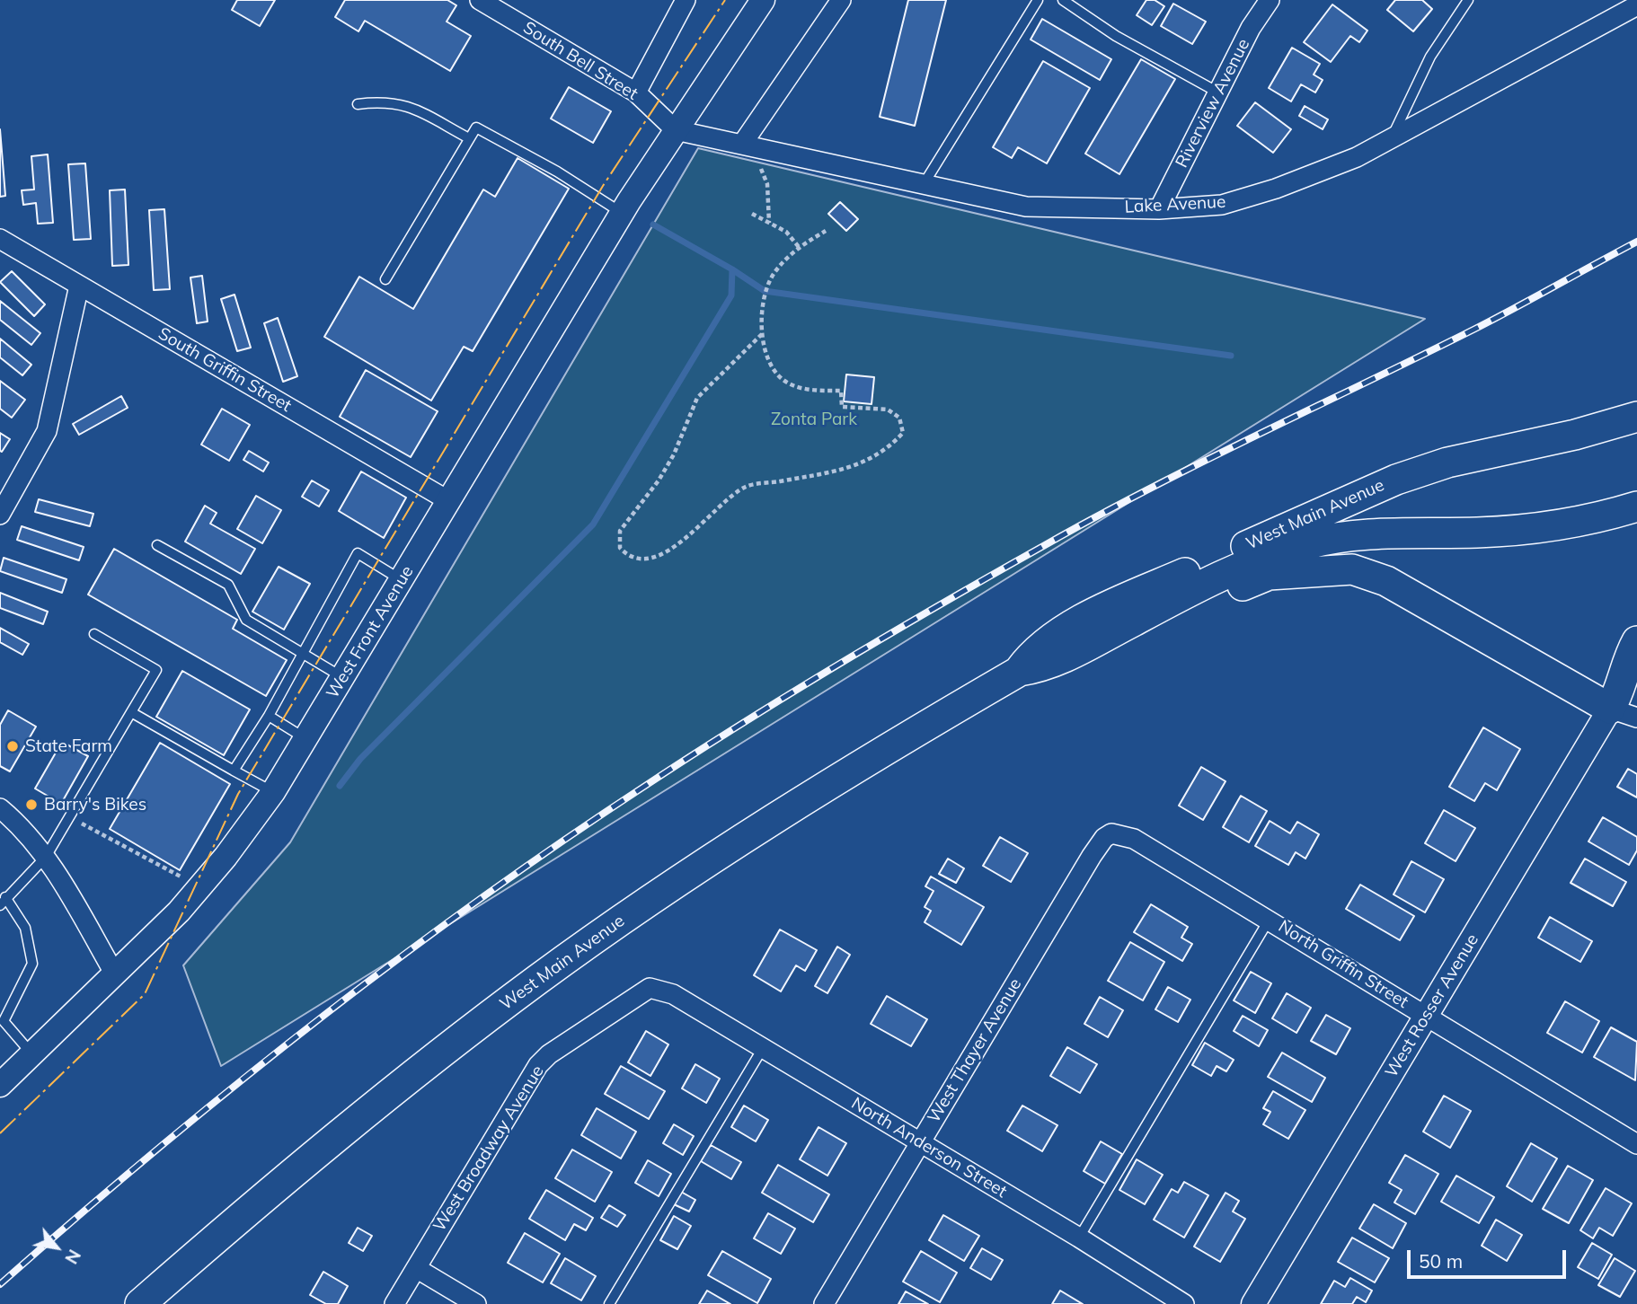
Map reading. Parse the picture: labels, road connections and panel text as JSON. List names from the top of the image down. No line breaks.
{"streets":{"main road":["West Main Avenue"],"street":["South Bell Street","Riverview Avenue","Lake Avenue","South Griffin Street","West Front Avenue","North Griffin Street","West Rosser Avenue","West Thayer Avenue","North Anderson Street","West Broadway Avenue"]},"crossings":[["South Bell Street","Lake Avenue"],["South Bell Street","West Front Avenue"],["Riverview Avenue","Lake Avenue"],["Lake Avenue","West Front Avenue"],["South Griffin Street","West Front Avenue"],["North Griffin Street","West Rosser Avenue"],["North Griffin Street","West Thayer Avenue"],["West Thayer Avenue","North Anderson Street"],["North Anderson Street","West Broadway Avenue"]],"parks":["Zonta Park"],"places":["State Farm","Barry's Bikes"],"scale_bar":"50 m","north":"bottom right"}
